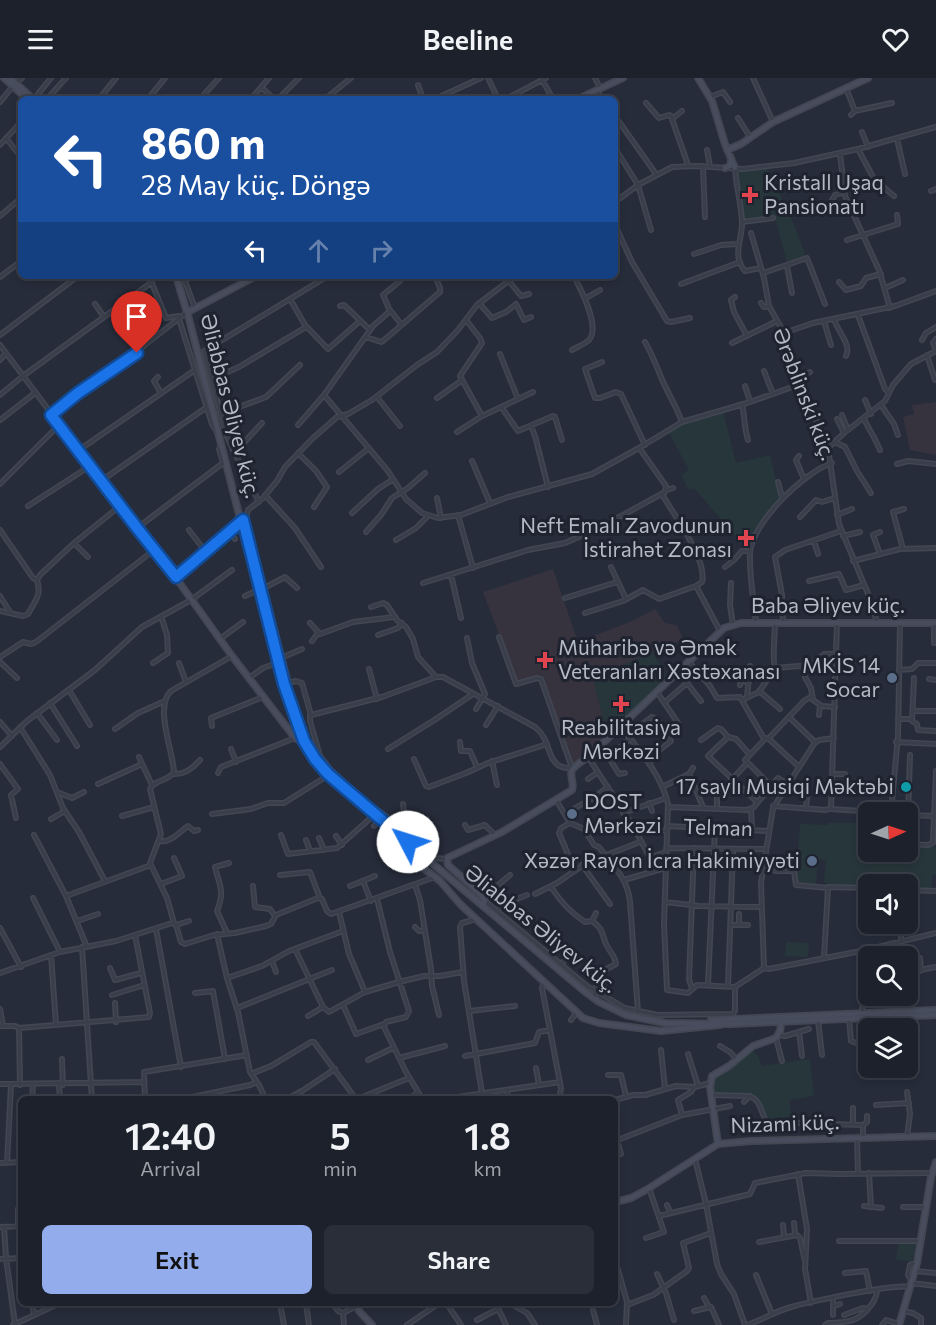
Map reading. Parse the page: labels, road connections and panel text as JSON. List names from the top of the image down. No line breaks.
{"streets":{"main road":["Əliabbas Əliyev küç.","Baba Əliyev küç.","Nizami küç."],"street":["Ərəblinski küç.","Telman"]},"crossings":[["Ərəblinski küç.","Baba Əliyev küç."]],"places":{"health":["Kristall Uşaq Pansionatı","Neft Emalı Zavodunun İstirahət Zonası","Müharibə və Əmək Veteranları Xəstəxanası","Reabilitasiya Mərkəzi"],"other":["MKİS 14 Socar","17 saylı Musiqi Məktəbi","DOST Mərkəzi","Xəzər Rayon İcra Hakimiyyəti"]},"north":"right","page":{"header":"Beeline","turn":["860 m","28 May küç. Döngə"],"eta":["12:40","Arrival","5","min","1.8","km"],"buttons":["Exit","Share"]}}
